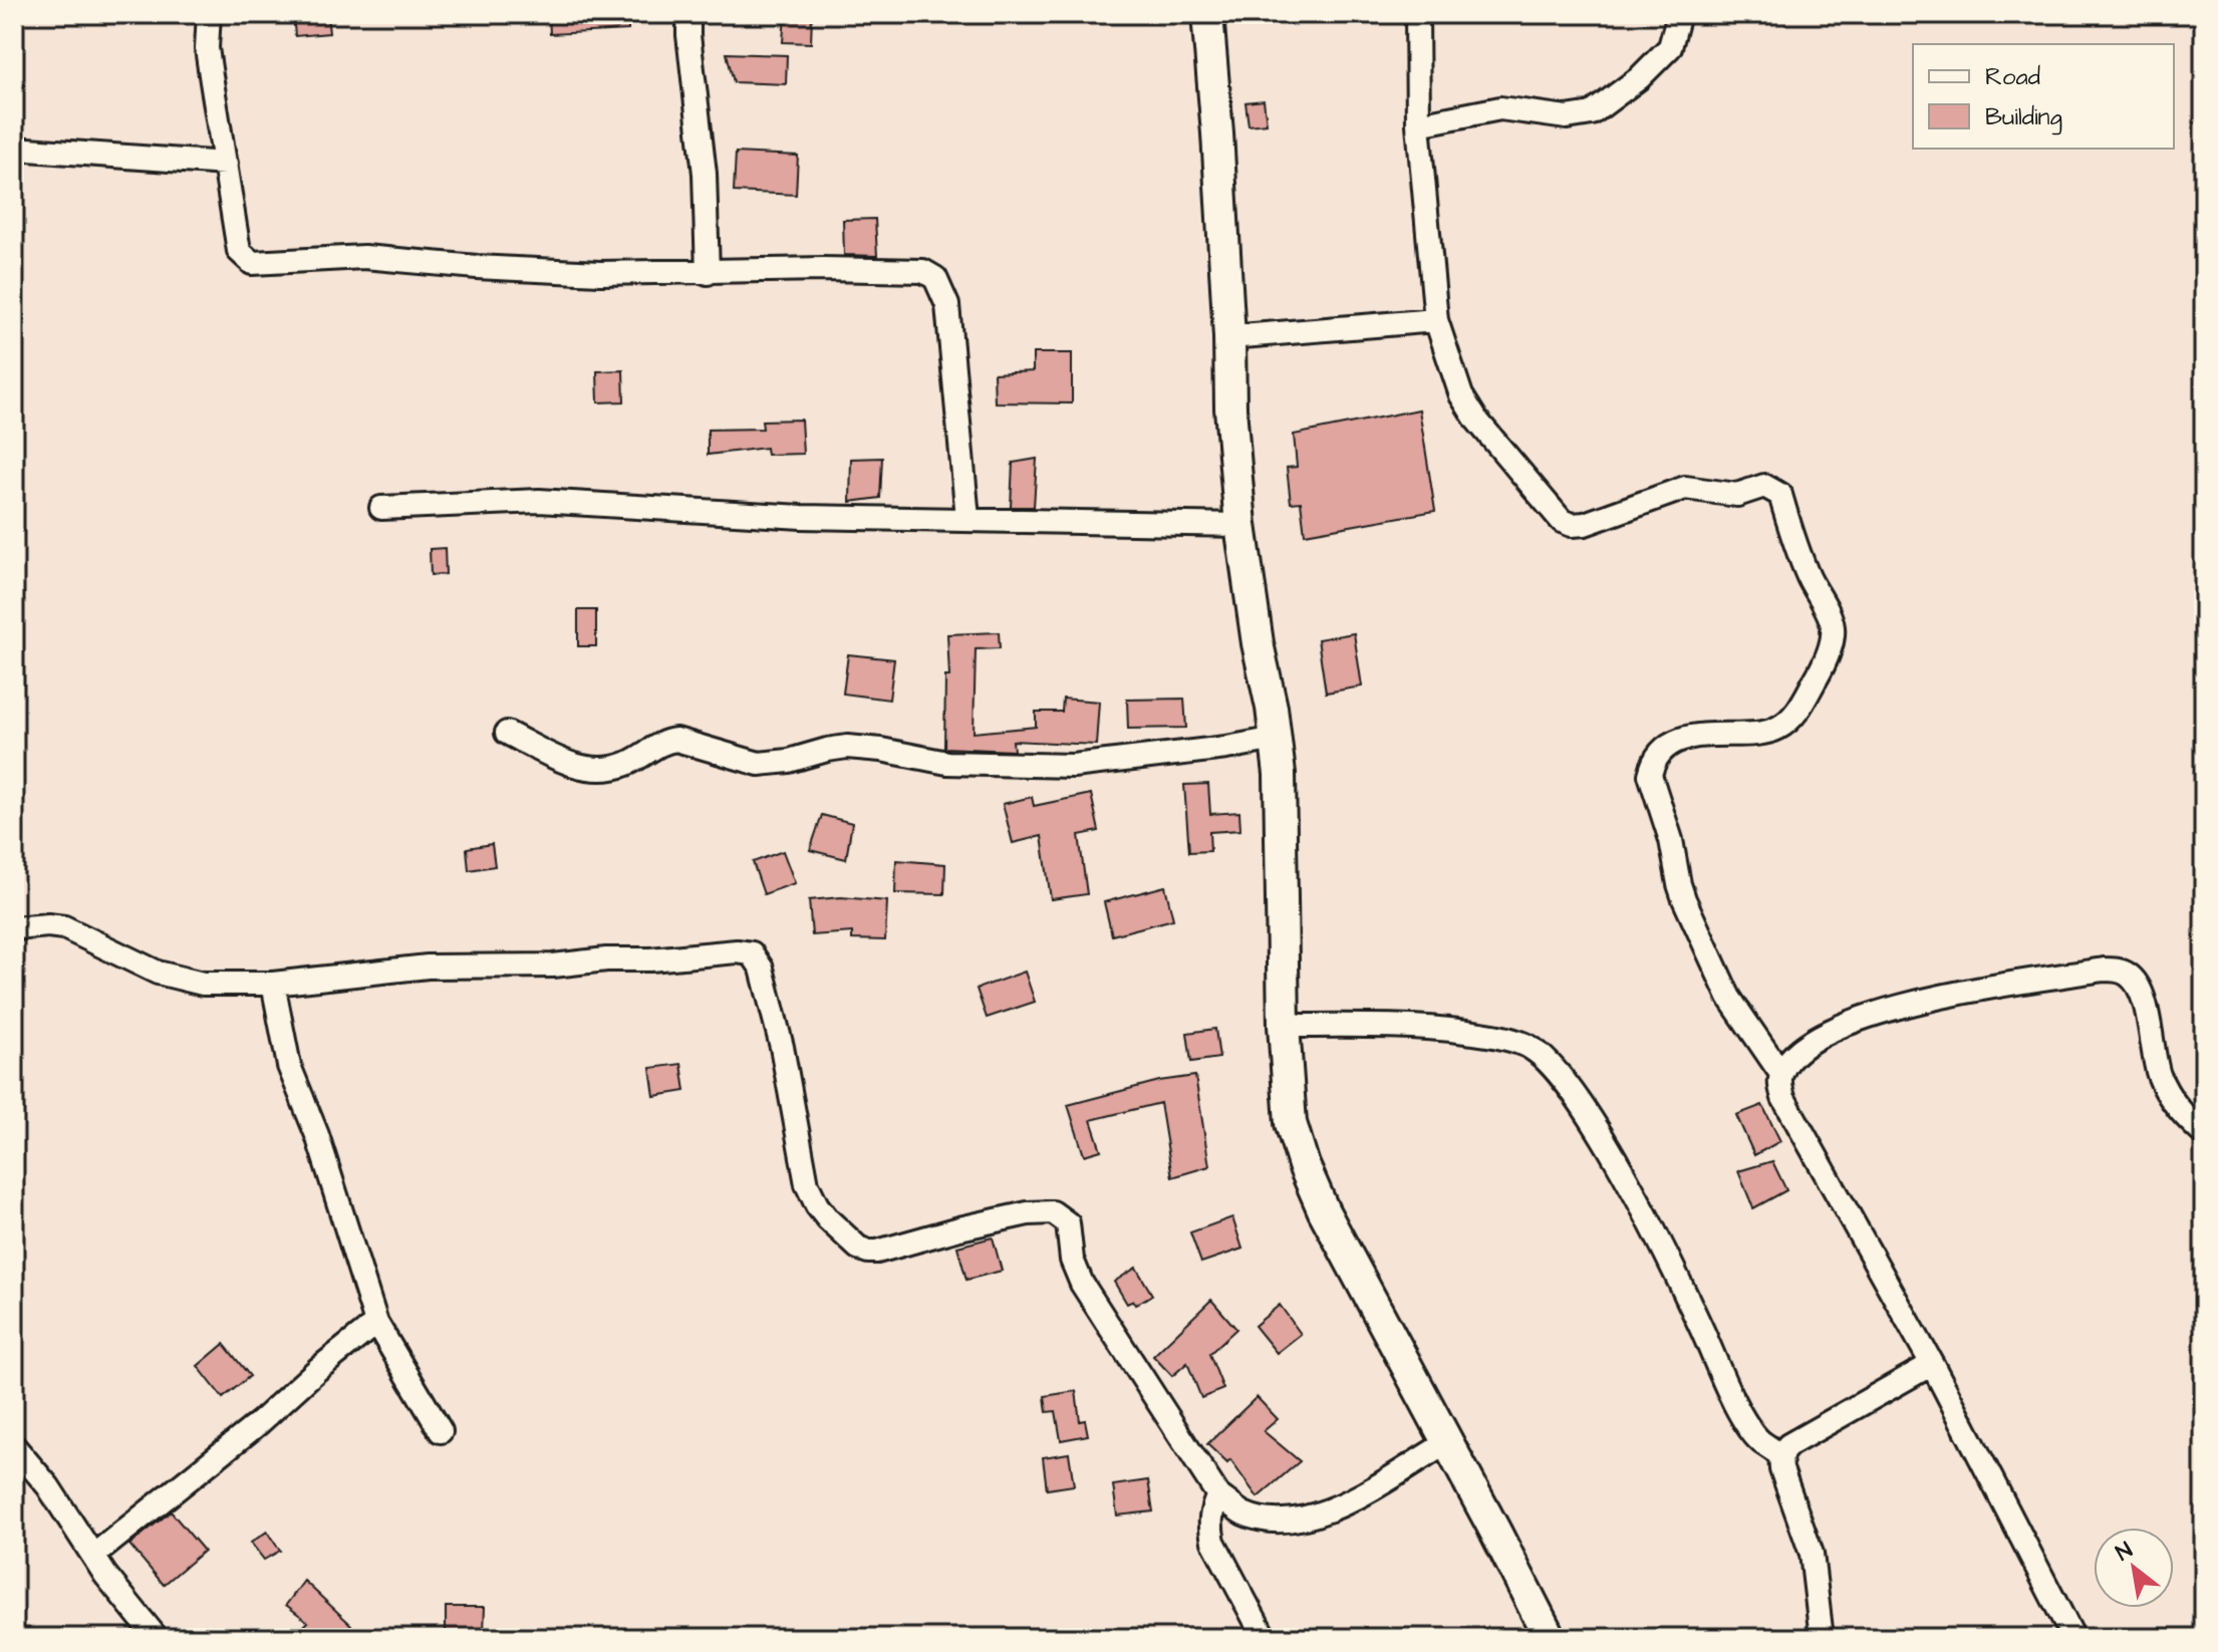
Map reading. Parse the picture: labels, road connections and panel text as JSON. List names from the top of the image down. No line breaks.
{"legend":["Road","Building"],"north":"top left"}
